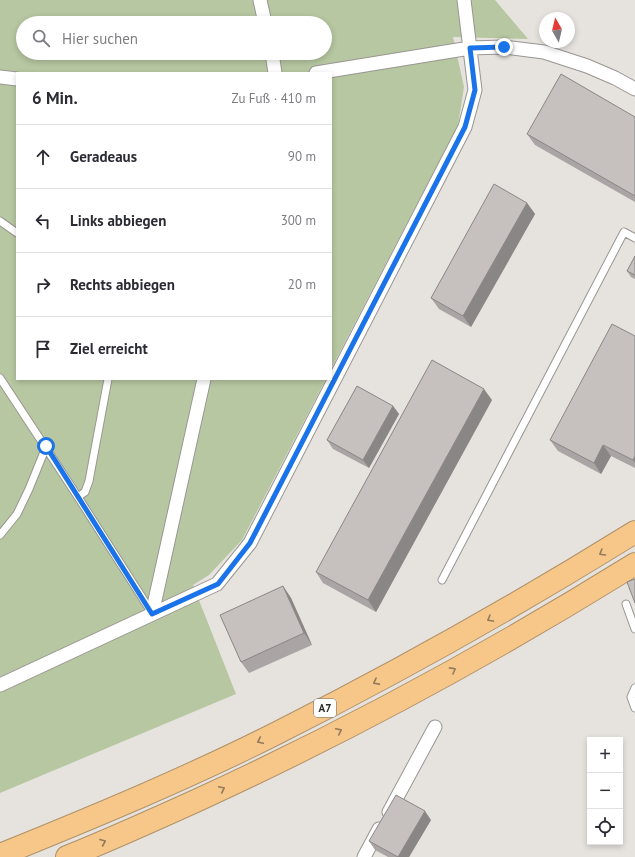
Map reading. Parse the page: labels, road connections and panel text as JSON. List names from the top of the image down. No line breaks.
{"streets":{"highway":["A7"]},"north":"top","page":{"search":"Hier suchen","heading":["6 Min.","Zu Fuß · 410 m"],"list":[["Geradeaus","90 m"],["Links abbiegen","300 m"],["Rechts abbiegen","20 m"],"Ziel erreicht"],"map_buttons":["+","−"]}}
